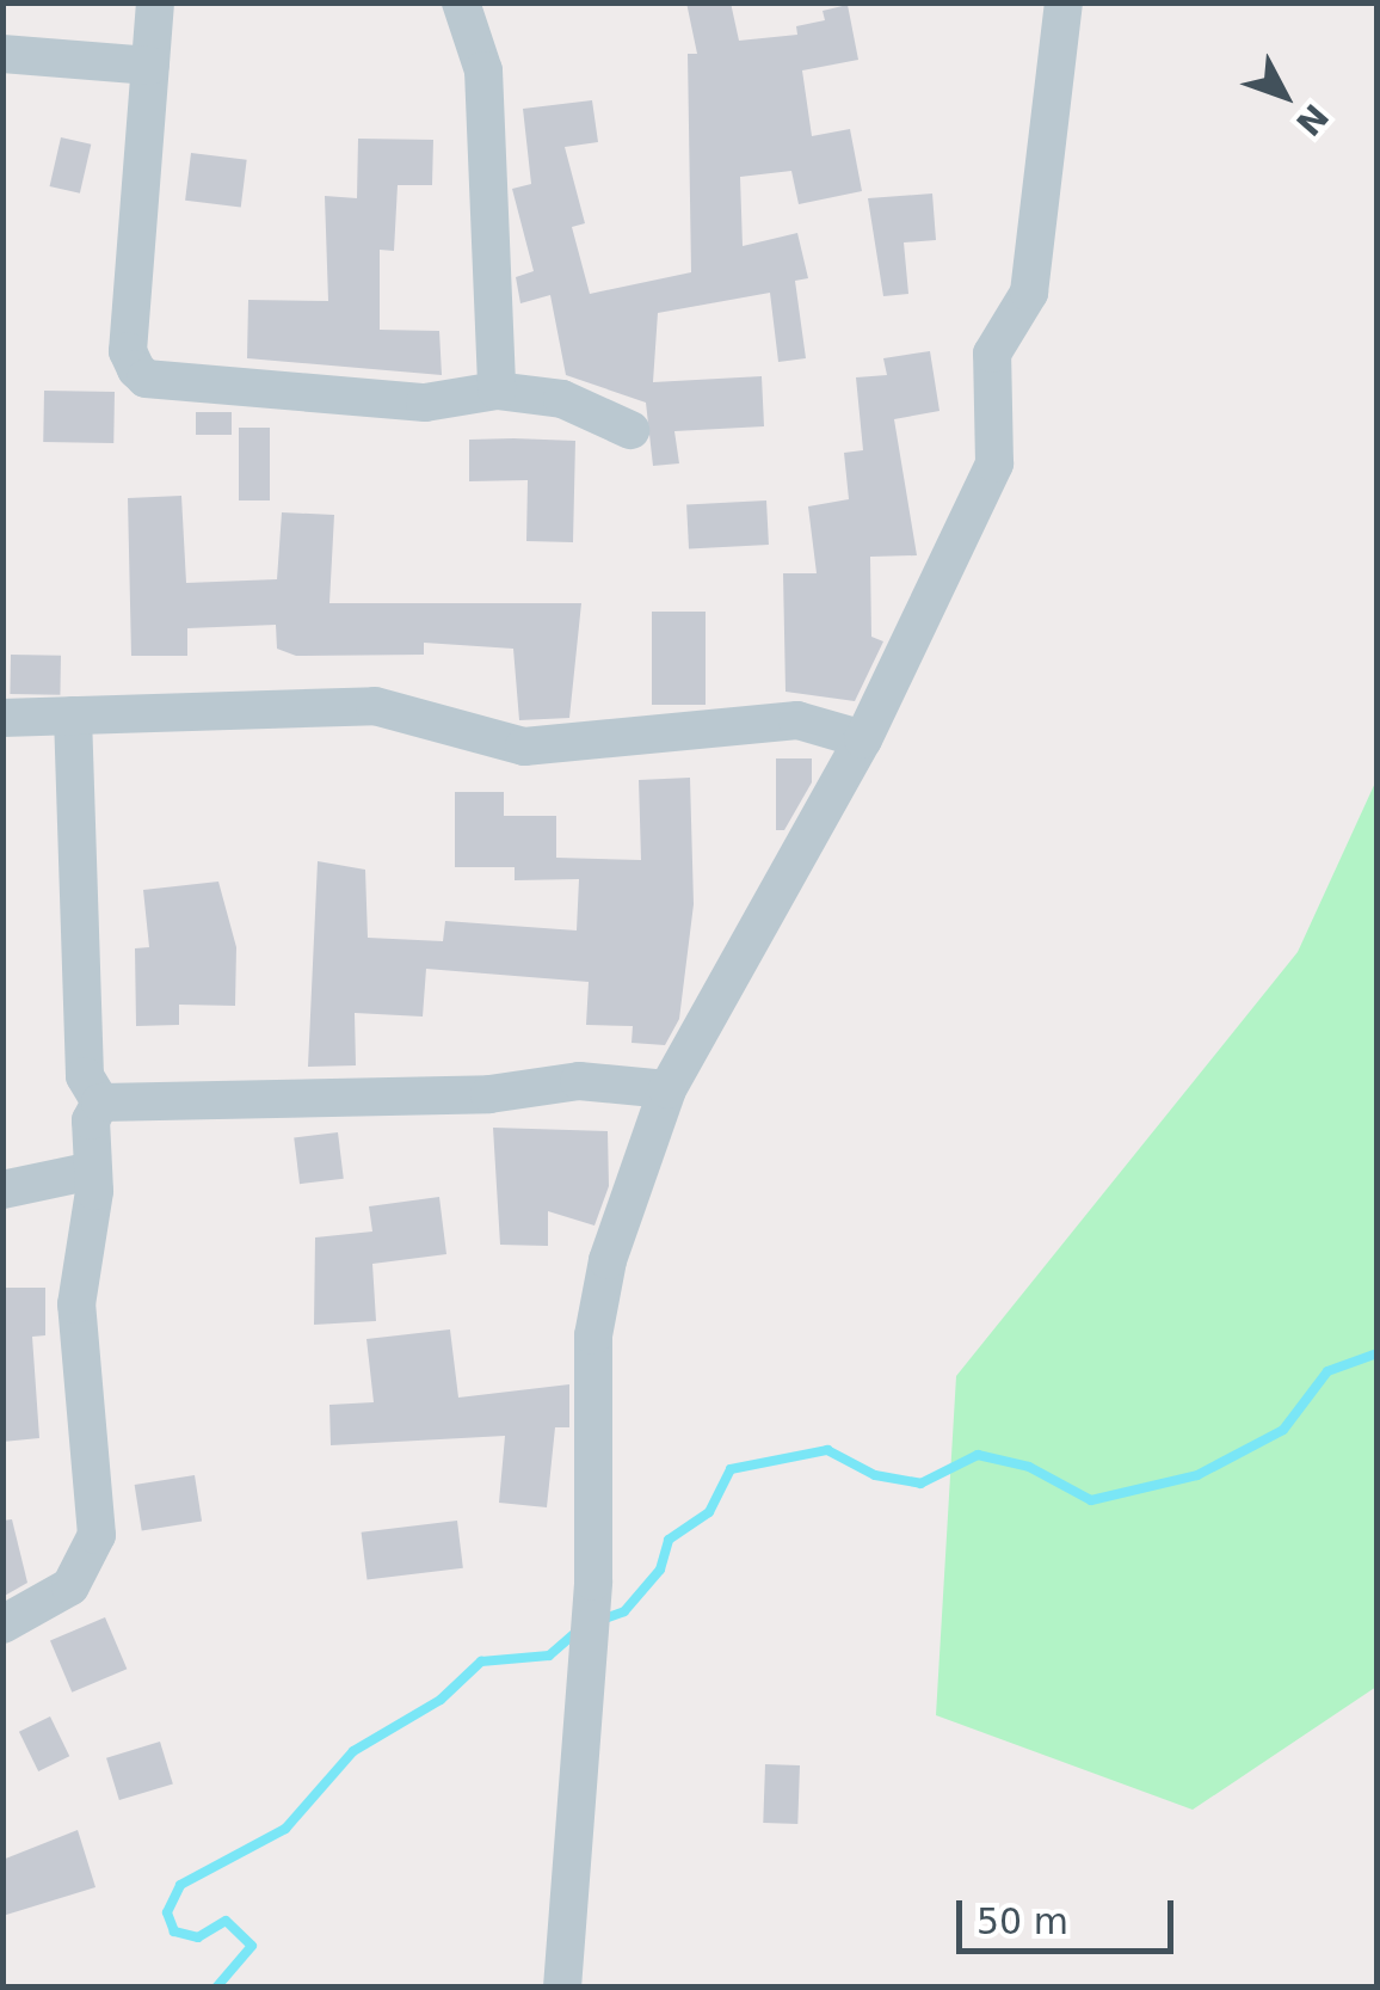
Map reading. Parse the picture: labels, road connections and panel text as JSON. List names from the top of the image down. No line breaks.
{"scale_bar":"50 m","north":"bottom right"}
